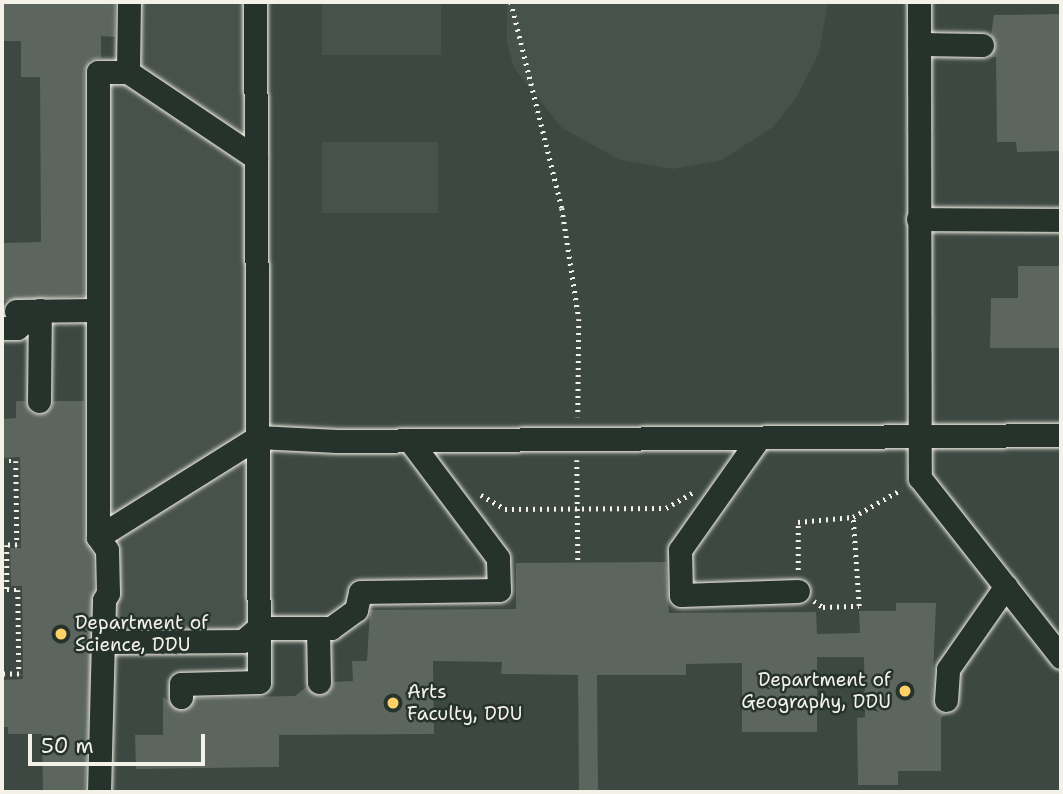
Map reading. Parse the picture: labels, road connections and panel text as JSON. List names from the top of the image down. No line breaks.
{"places":["Department of Science, DDU","Department of Geography, DDU","Arts Faculty, DDU"],"scale_bar":"50 m"}
